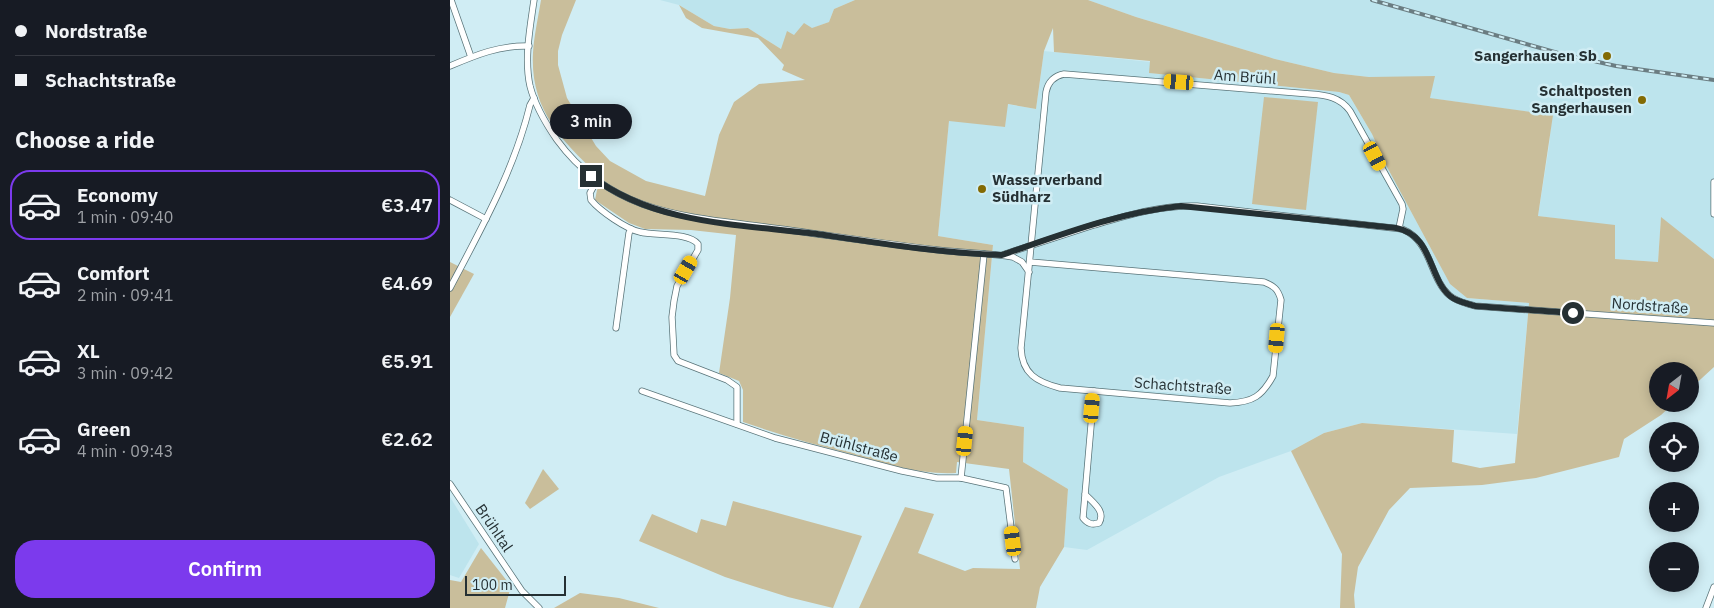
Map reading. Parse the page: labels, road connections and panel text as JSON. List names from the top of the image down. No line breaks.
{"streets":{"street":["Am Brühl","Nordstraße","Schachtstraße","Brühlstraße","Brühltal"]},"crossings":[["Am Brühl","Nordstraße"],["Am Brühl","Schachtstraße"],["Nordstraße","Schachtstraße"]],"places":["Sangerhausen Sb","Schaltposten Sangerhausen","Wasserverband Südharz"],"scale_bar":"100 m","north":"bottom left","page":{"banner":["Nordstraße","Schachtstraße"],"bubble":"3 min","heading":"Choose a ride","list":[{"name":"Economy","note":"1 min · 09:40","value":"€3.47"},{"name":"Comfort","note":"2 min · 09:41","value":"€4.69"},{"name":"XL","note":"3 min · 09:42","value":"€5.91"},{"name":"Green","note":"4 min · 09:43","value":"€2.62"}],"map_buttons":["+","−"],"buttons":"Confirm","scale":"100 m"}}
